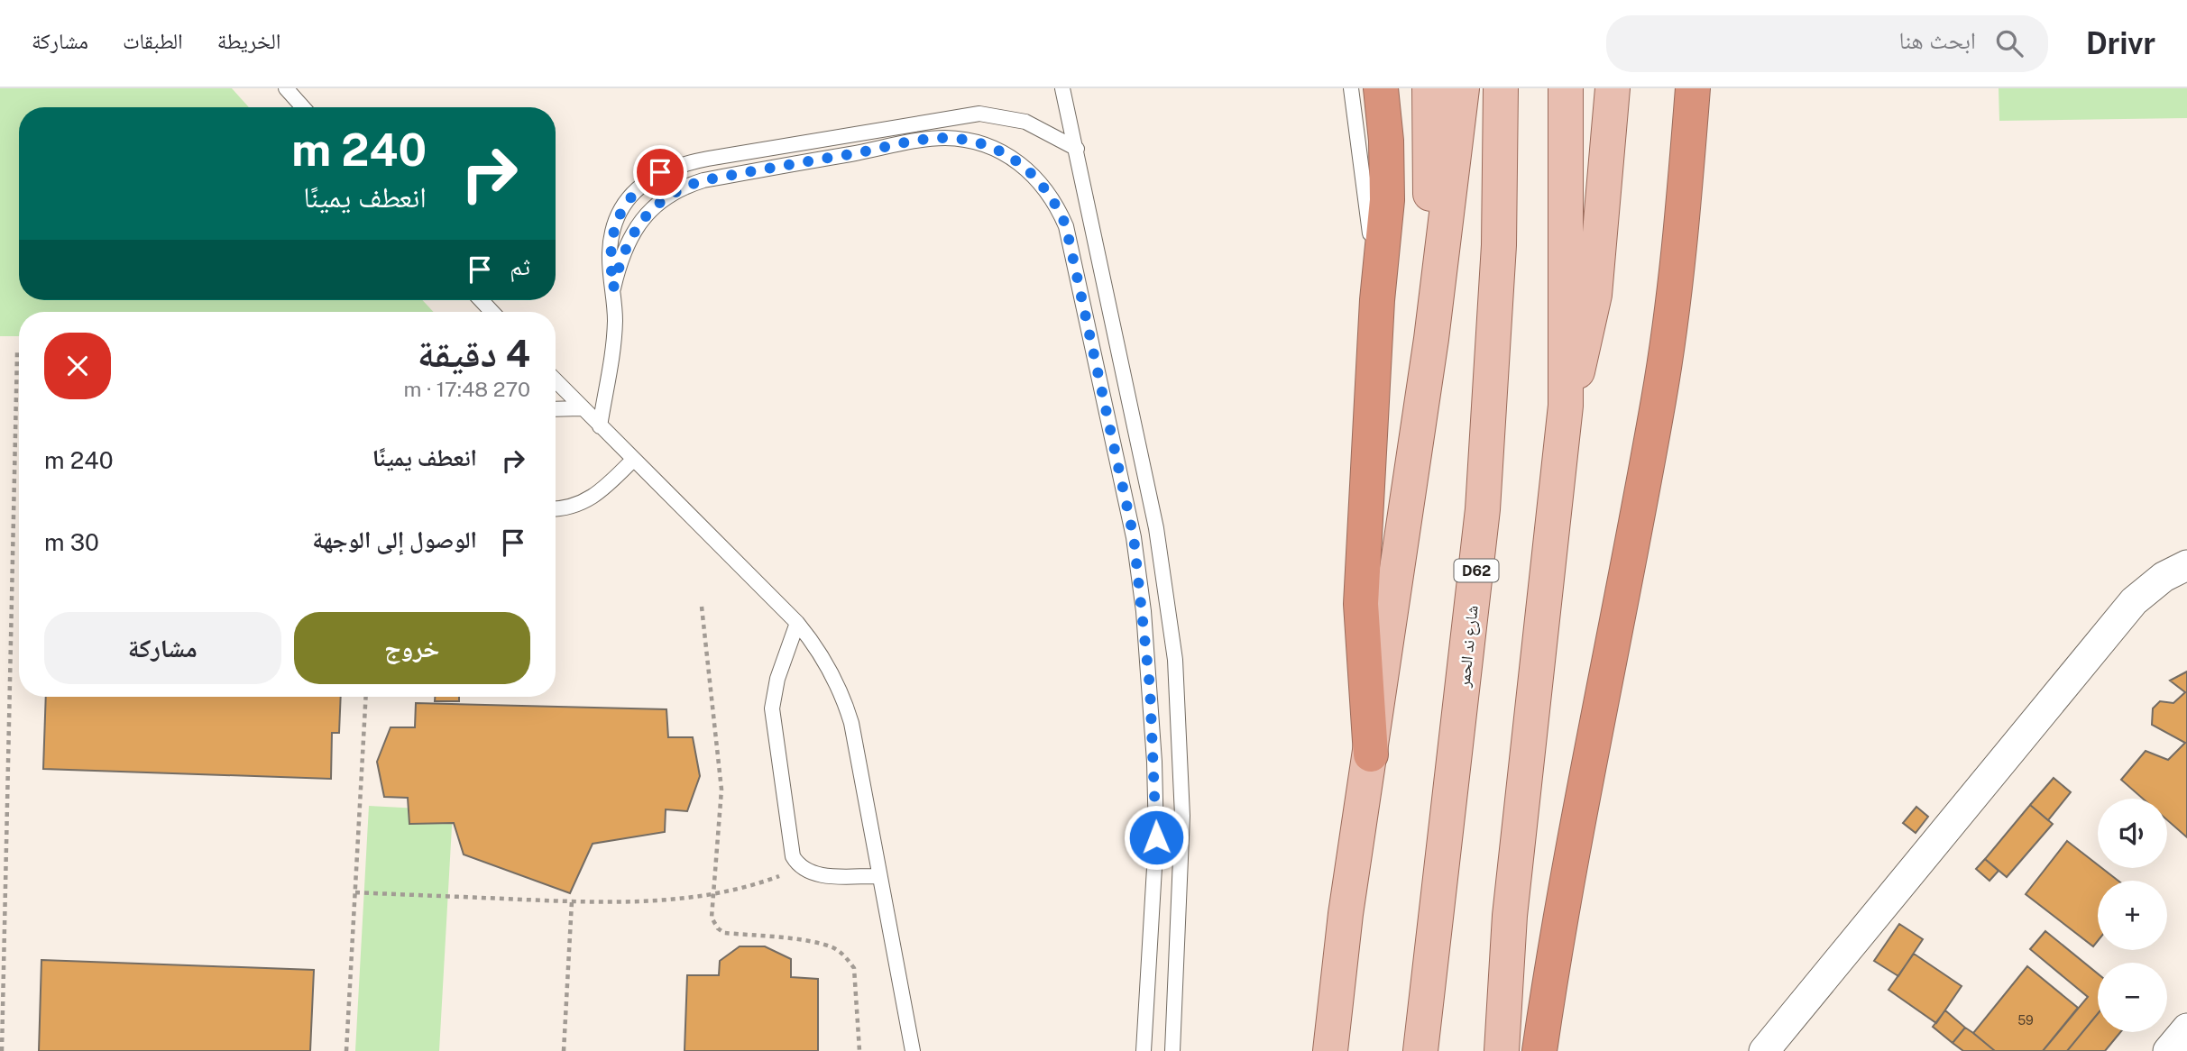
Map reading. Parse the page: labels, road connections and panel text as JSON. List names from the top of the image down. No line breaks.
{"streets":{"main road":["D62","شارع ند الحمر"]},"house_numbers":["59"],"page":{"header":"Drivr","search":"ابحث هنا","nav":["الخريطة","الطبقات","مشاركة"],"turn":["240 m","انعطف يمينًا"],"then":"ثم","heading":["4 دقيقة","270 m · 17:48"],"list":[{"name":"انعطف يمينًا","value":"240 m"},{"name":"الوصول إلى الوجهة","value":"30 m"}],"buttons":["خروج","مشاركة"],"map_buttons":["+","−"]}}
